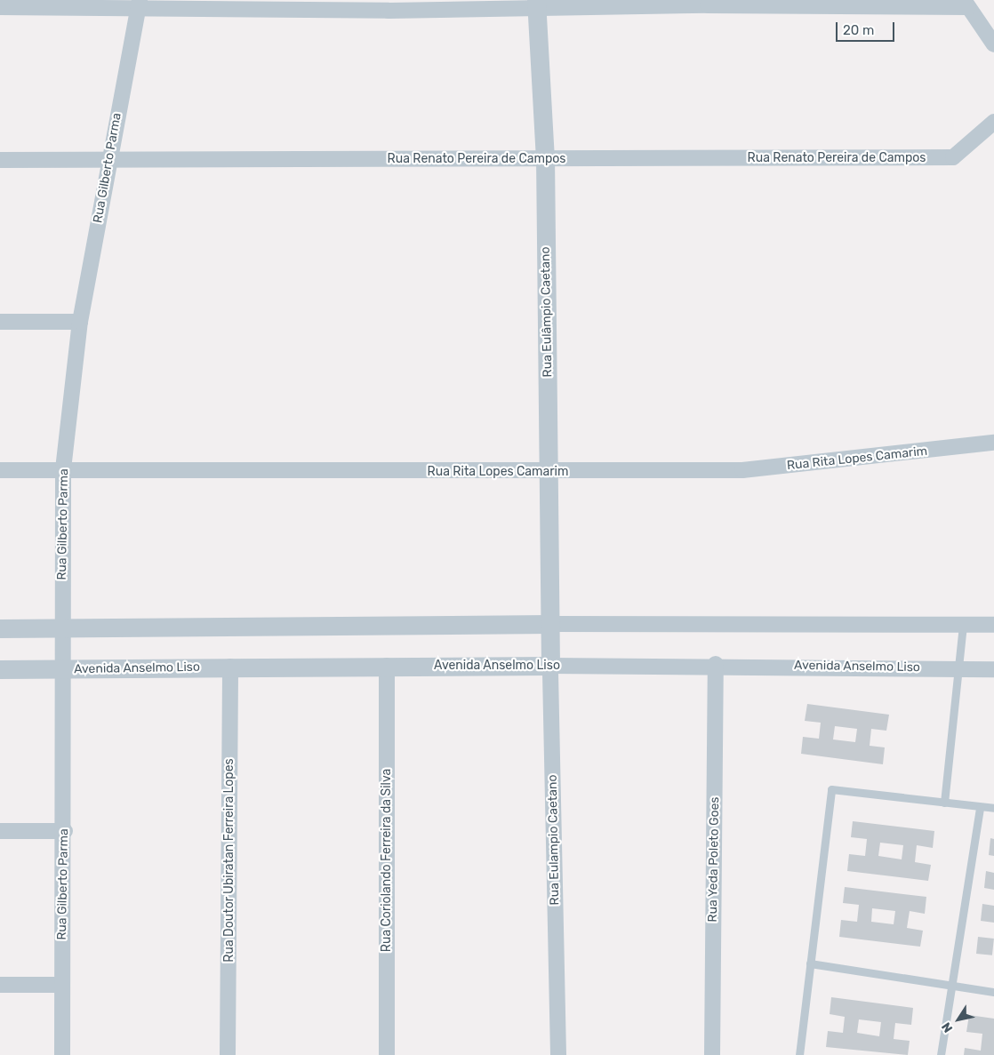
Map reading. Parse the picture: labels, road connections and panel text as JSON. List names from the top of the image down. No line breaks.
{"streets":{"street":["Rua Renato Pereira de Campos","Rua Gilberto Parma","Rua Eulâmpio Caetano","Rua Rita Lopes Camarim","Avenida Anselmo Liso","Rua Eulampio Caetano","Rua Yeda Poleto Goes","Rua Doutor Ubiratan Ferreira Lopes","Rua Coriolando Ferreira da Silva"]},"crossings":[["Rua Renato Pereira de Campos","Rua Gilberto Parma"],["Rua Renato Pereira de Campos","Rua Eulâmpio Caetano"],["Rua Gilberto Parma","Rua Rita Lopes Camarim"],["Rua Gilberto Parma","Avenida Anselmo Liso"],["Rua Eulâmpio Caetano","Rua Rita Lopes Camarim"],["Rua Eulâmpio Caetano","Rua Eulampio Caetano"],["Avenida Anselmo Liso","Rua Eulampio Caetano"],["Avenida Anselmo Liso","Rua Yeda Poleto Goes"],["Avenida Anselmo Liso","Rua Doutor Ubiratan Ferreira Lopes"],["Avenida Anselmo Liso","Rua Coriolando Ferreira da Silva"]],"scale_bar":"20 m","north":"bottom left"}
